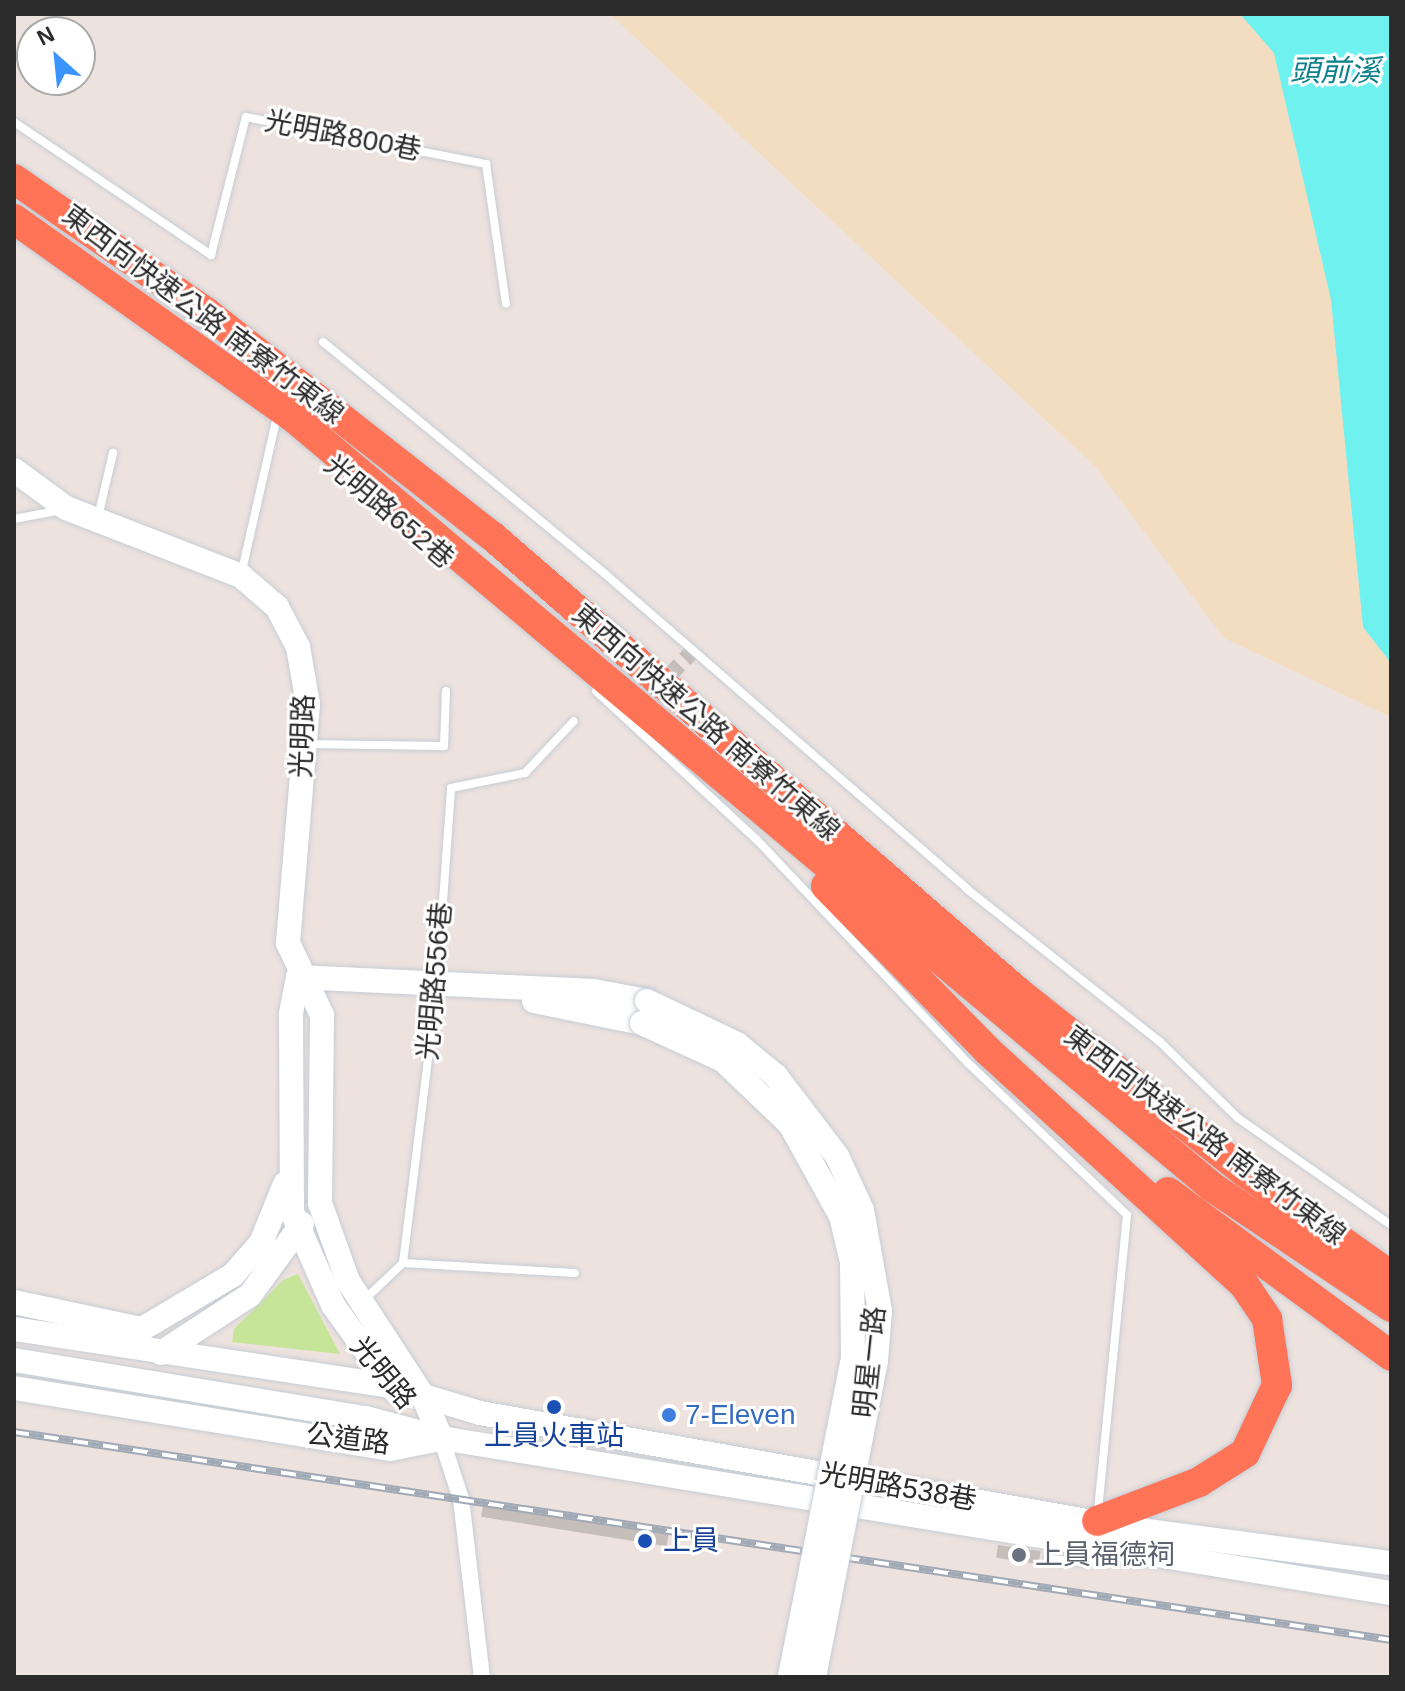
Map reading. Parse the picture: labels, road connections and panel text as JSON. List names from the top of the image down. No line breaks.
{"streets":{"highway":["東西向快速公路 南寮竹東線"],"street":["光明路","明星一路","公道路","光明路538巷"],"lane":["光明路800巷","光明路652巷","光明路556巷"]},"crossings":[["光明路652巷","光明路"],["光明路","明星一路"],["光明路","公道路"],["光明路","光明路538巷"],["光明路556巷","明星一路"],["公道路","光明路538巷"]],"water":["頭前溪"],"places":["上員火車站","7-Eleven","上員","上員福德祠"],"north":"top left"}
